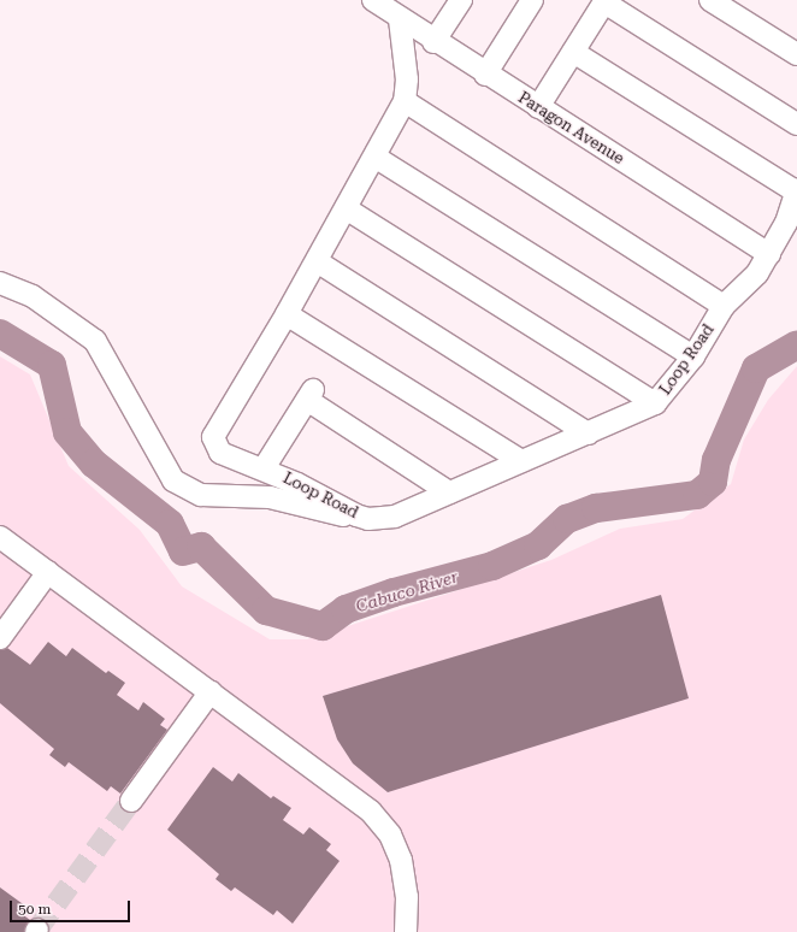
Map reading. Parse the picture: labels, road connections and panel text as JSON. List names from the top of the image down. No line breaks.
{"streets":{"street":["Paragon Avenue","Loop Road"]},"crossings":[["Paragon Avenue","Loop Road"]],"water":["Cabuco River"],"scale_bar":"50 m"}
